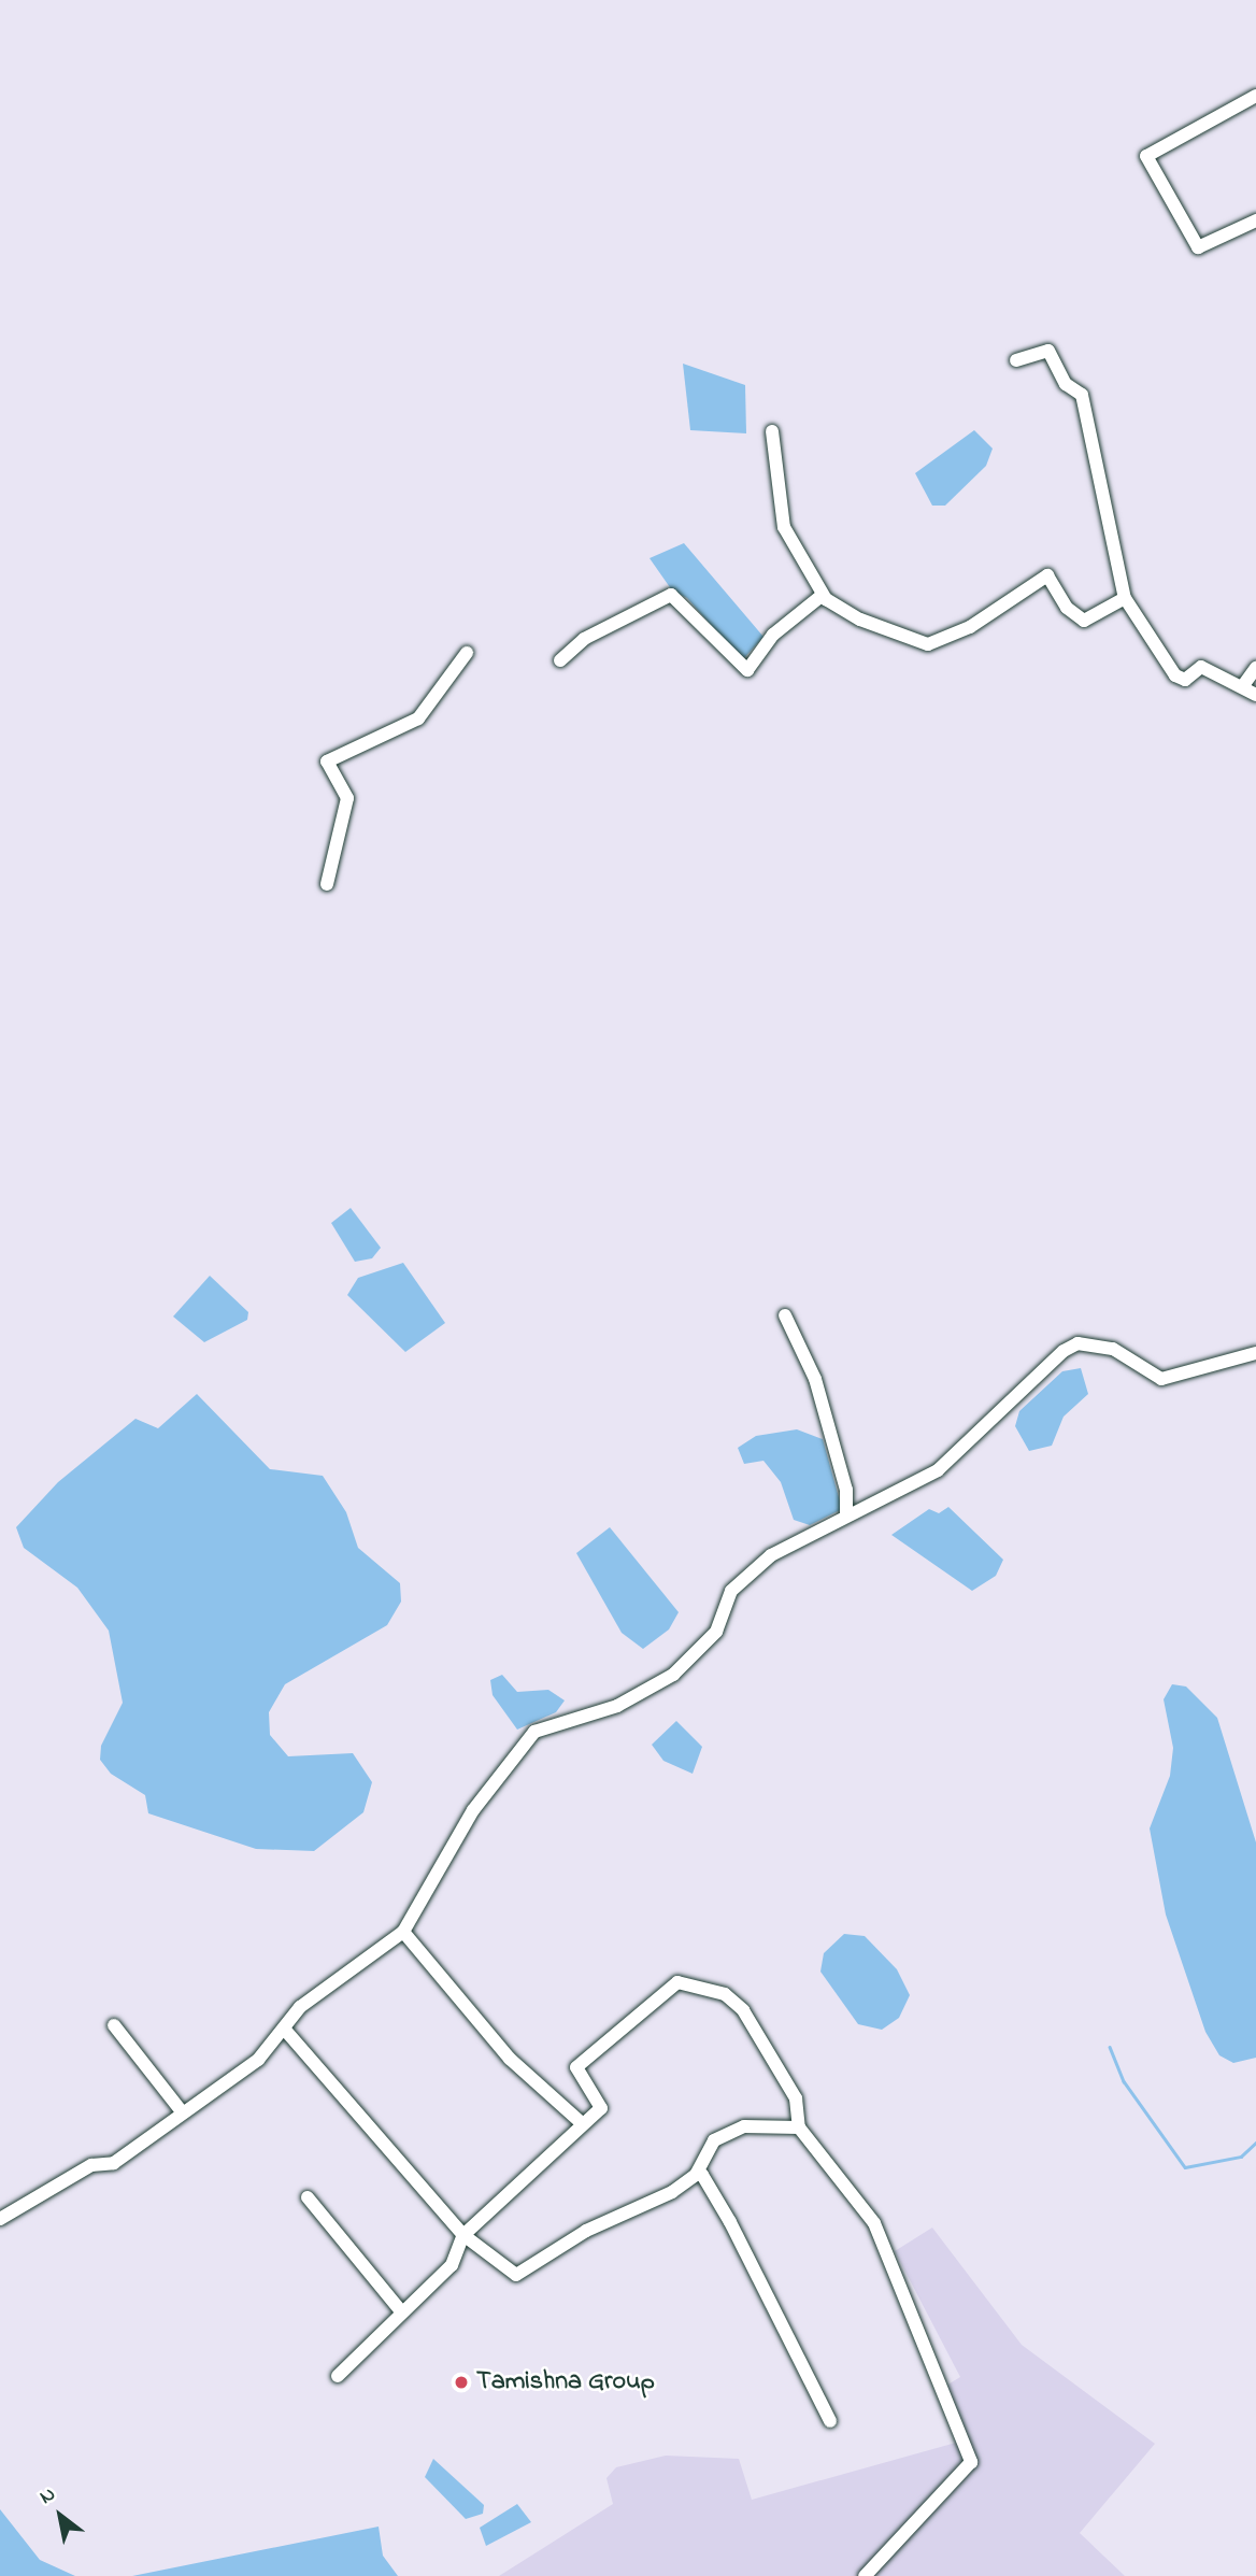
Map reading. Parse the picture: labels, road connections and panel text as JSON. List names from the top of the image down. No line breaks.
{"places":["Tamishna Group"],"north":"top left"}
